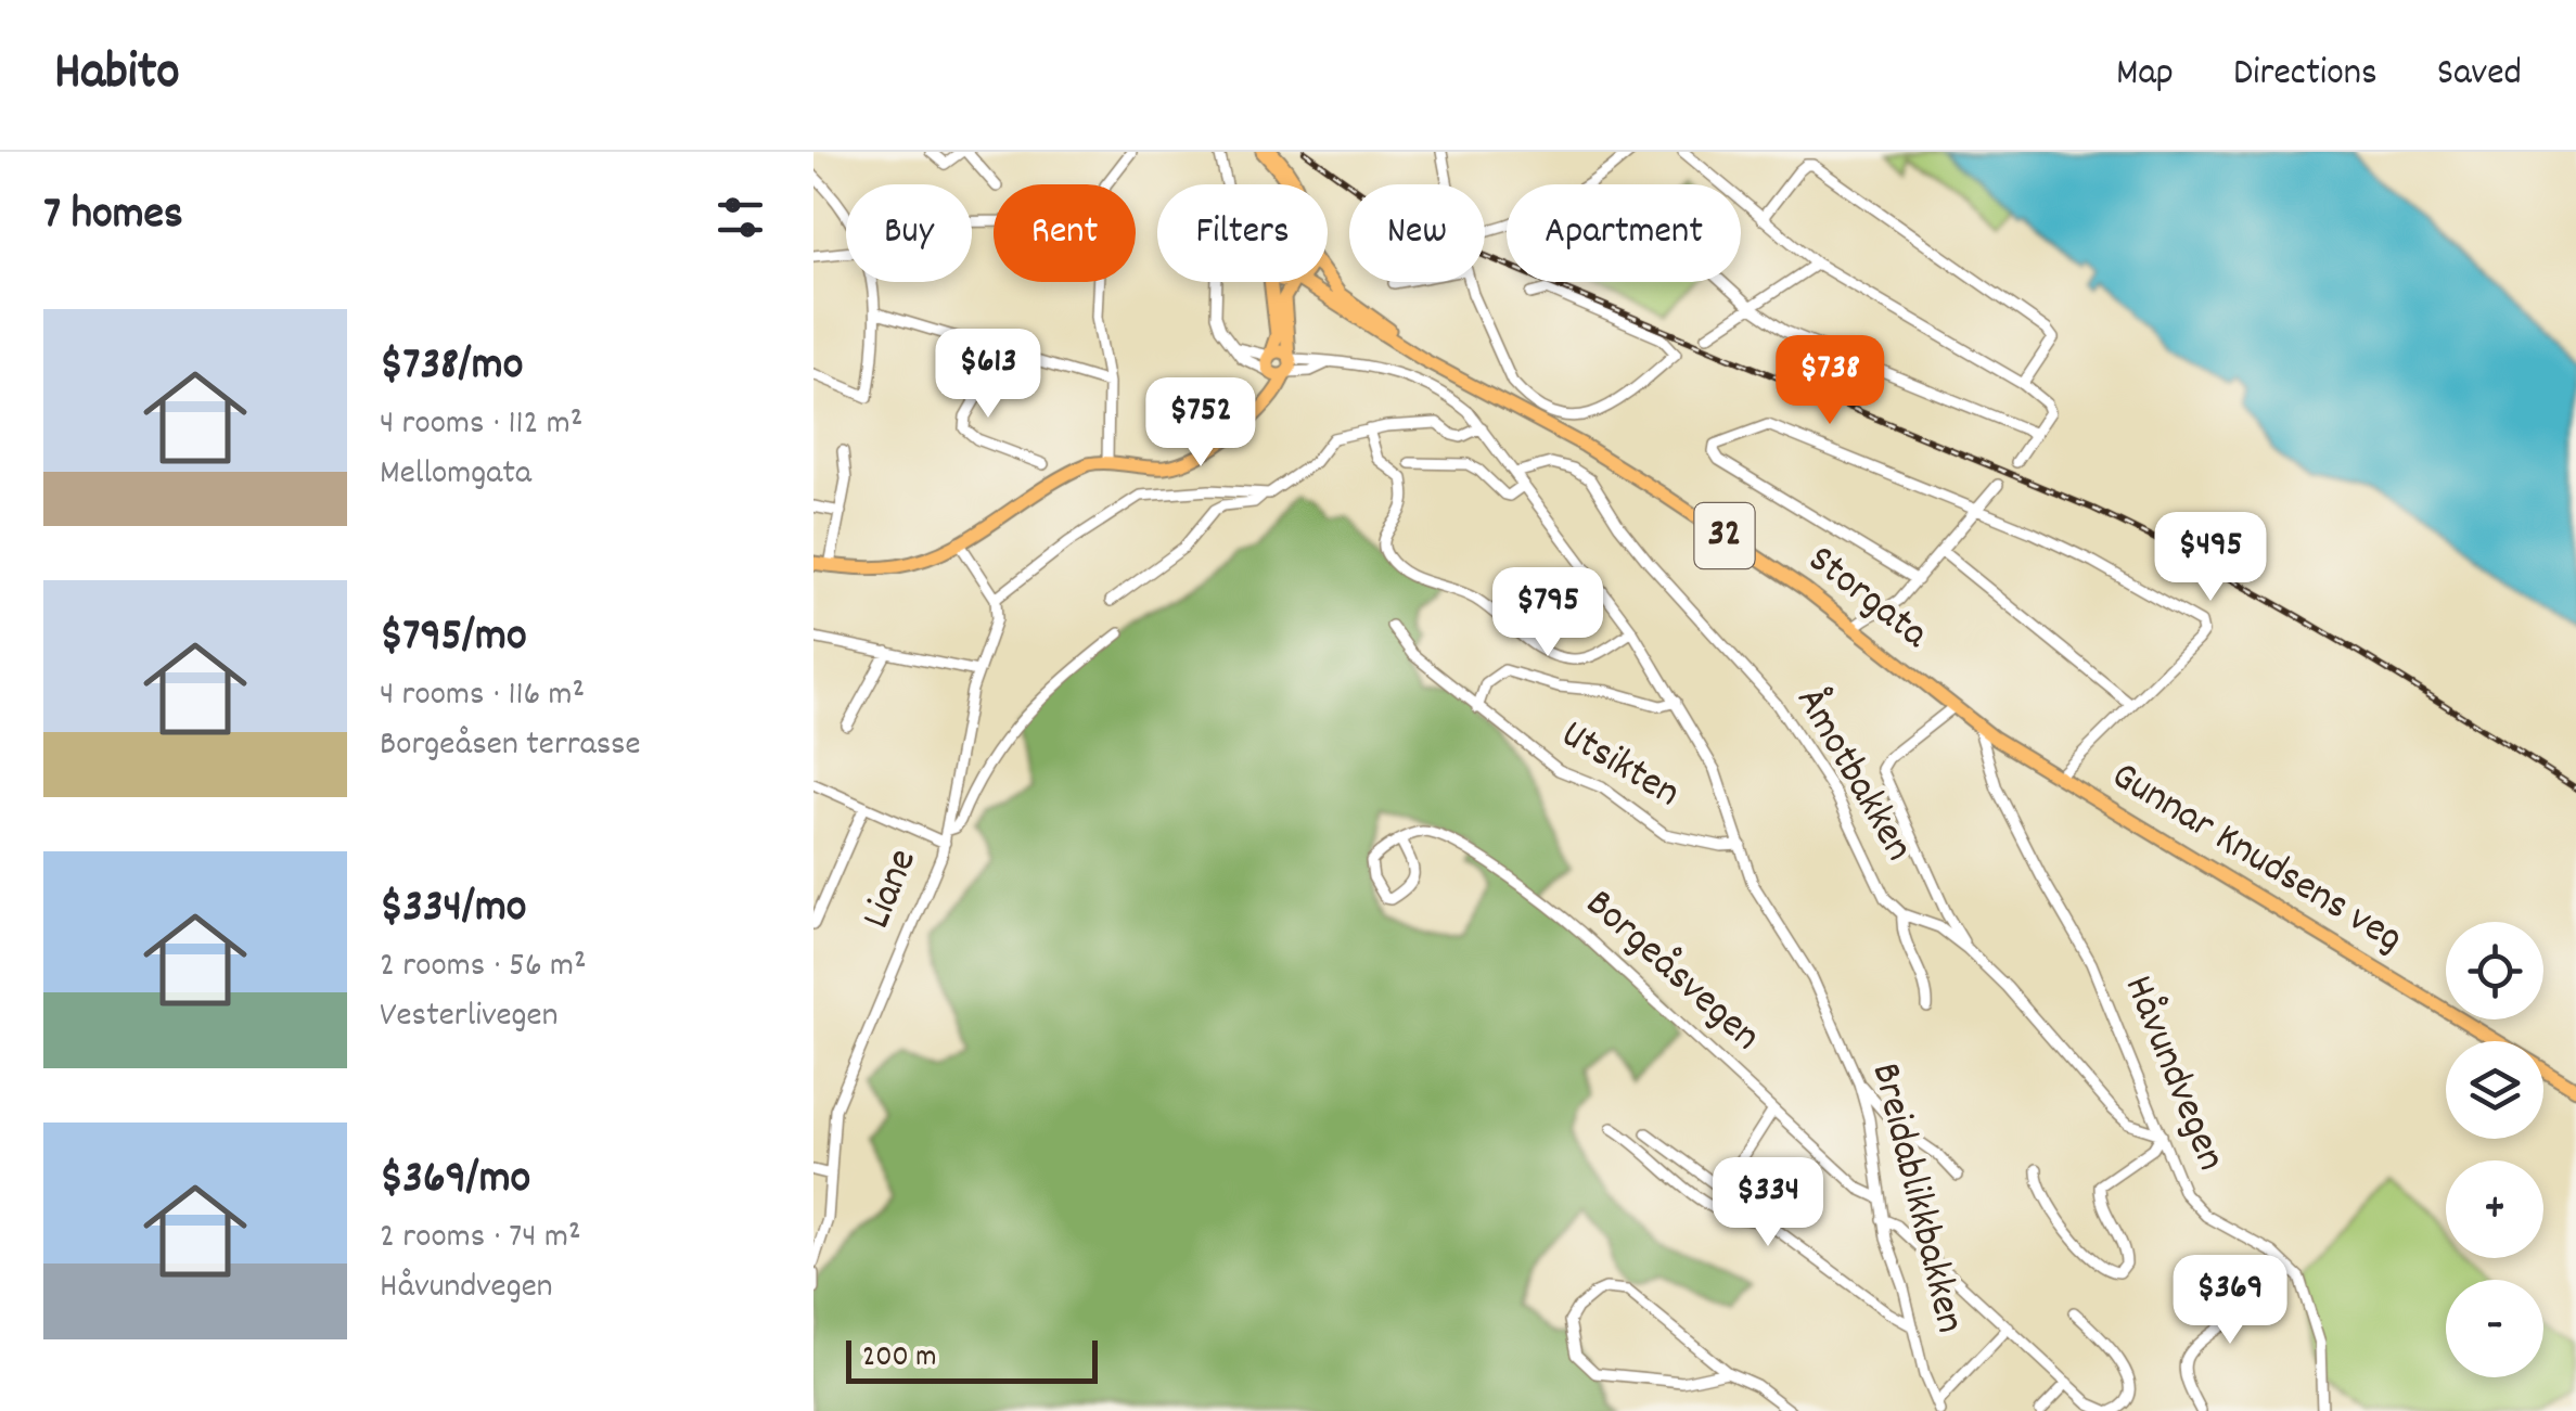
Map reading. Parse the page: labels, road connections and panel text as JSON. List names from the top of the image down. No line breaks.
{"streets":{"main road":["32","Storgata","Gunnar Knudsens veg"],"street":["Utsikten","Åmotbakken","Liane","Borgeåsvegen","Håvundvegen","Breidablikkbakken"]},"crossings":[["Storgata","Gunnar Knudsens veg"],["Storgata","Håvundvegen"],["Utsikten","Breidablikkbakken"],["Åmotbakken","Håvundvegen"],["Åmotbakken","Breidablikkbakken"],["Borgeåsvegen","Breidablikkbakken"]],"scale_bar":"200 m","page":{"header":"Habito","nav":["Map","Directions","Saved"],"heading":"7 homes","chip":["Buy","Rent","Filters","New","Apartment"],"list":[{"name":"$738/mo","note":"4 rooms · 112 m² · Mellomgata"},{"name":"$795/mo","note":"4 rooms · 116 m² · Borgeåsen terrasse"},{"name":"$334/mo","note":"2 rooms · 56 m² · Vesterlivegen"},{"name":"$369/mo","note":"2 rooms · 74 m² · Håvundvegen"}],"price":["$613","$738","$752","$495","$795","$334","$369"],"map_buttons":["+","−"],"scale":"200 m"}}
